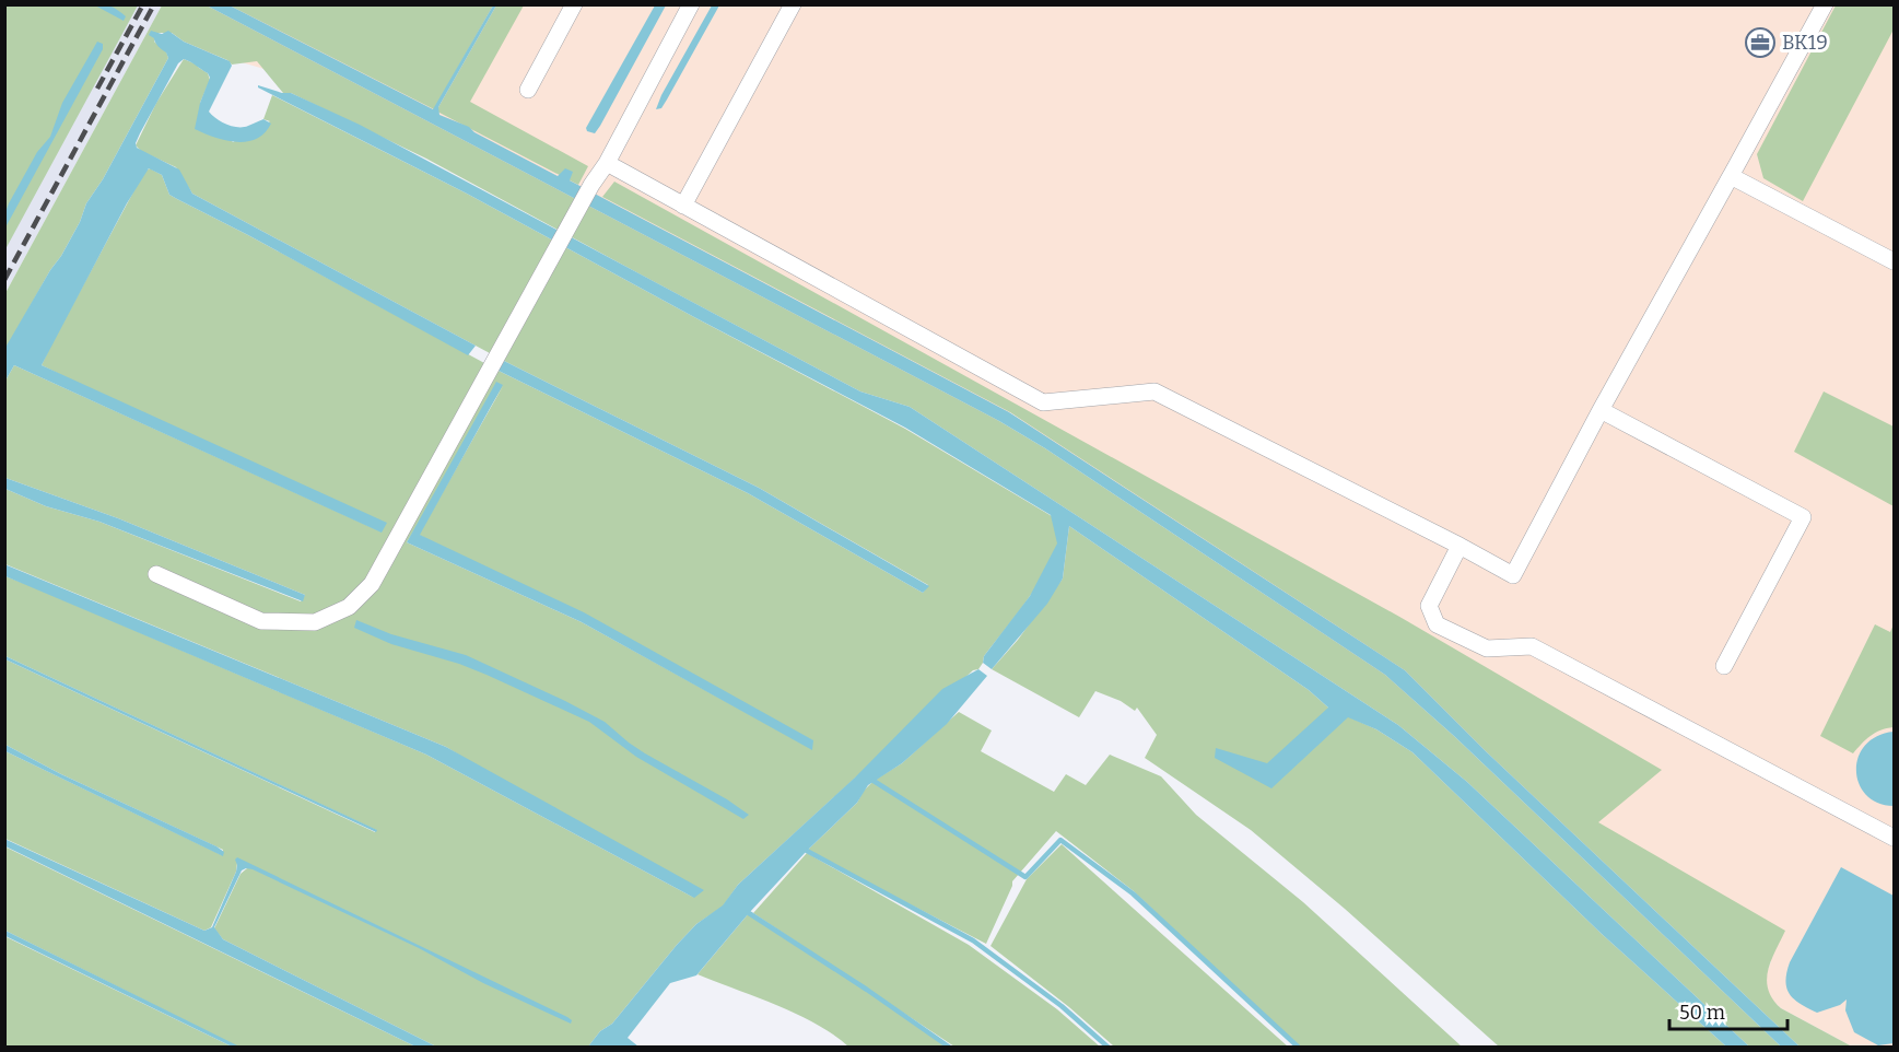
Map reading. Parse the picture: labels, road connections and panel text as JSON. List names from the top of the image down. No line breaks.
{"places":{"office":["BK19"]},"scale_bar":"50 m"}
